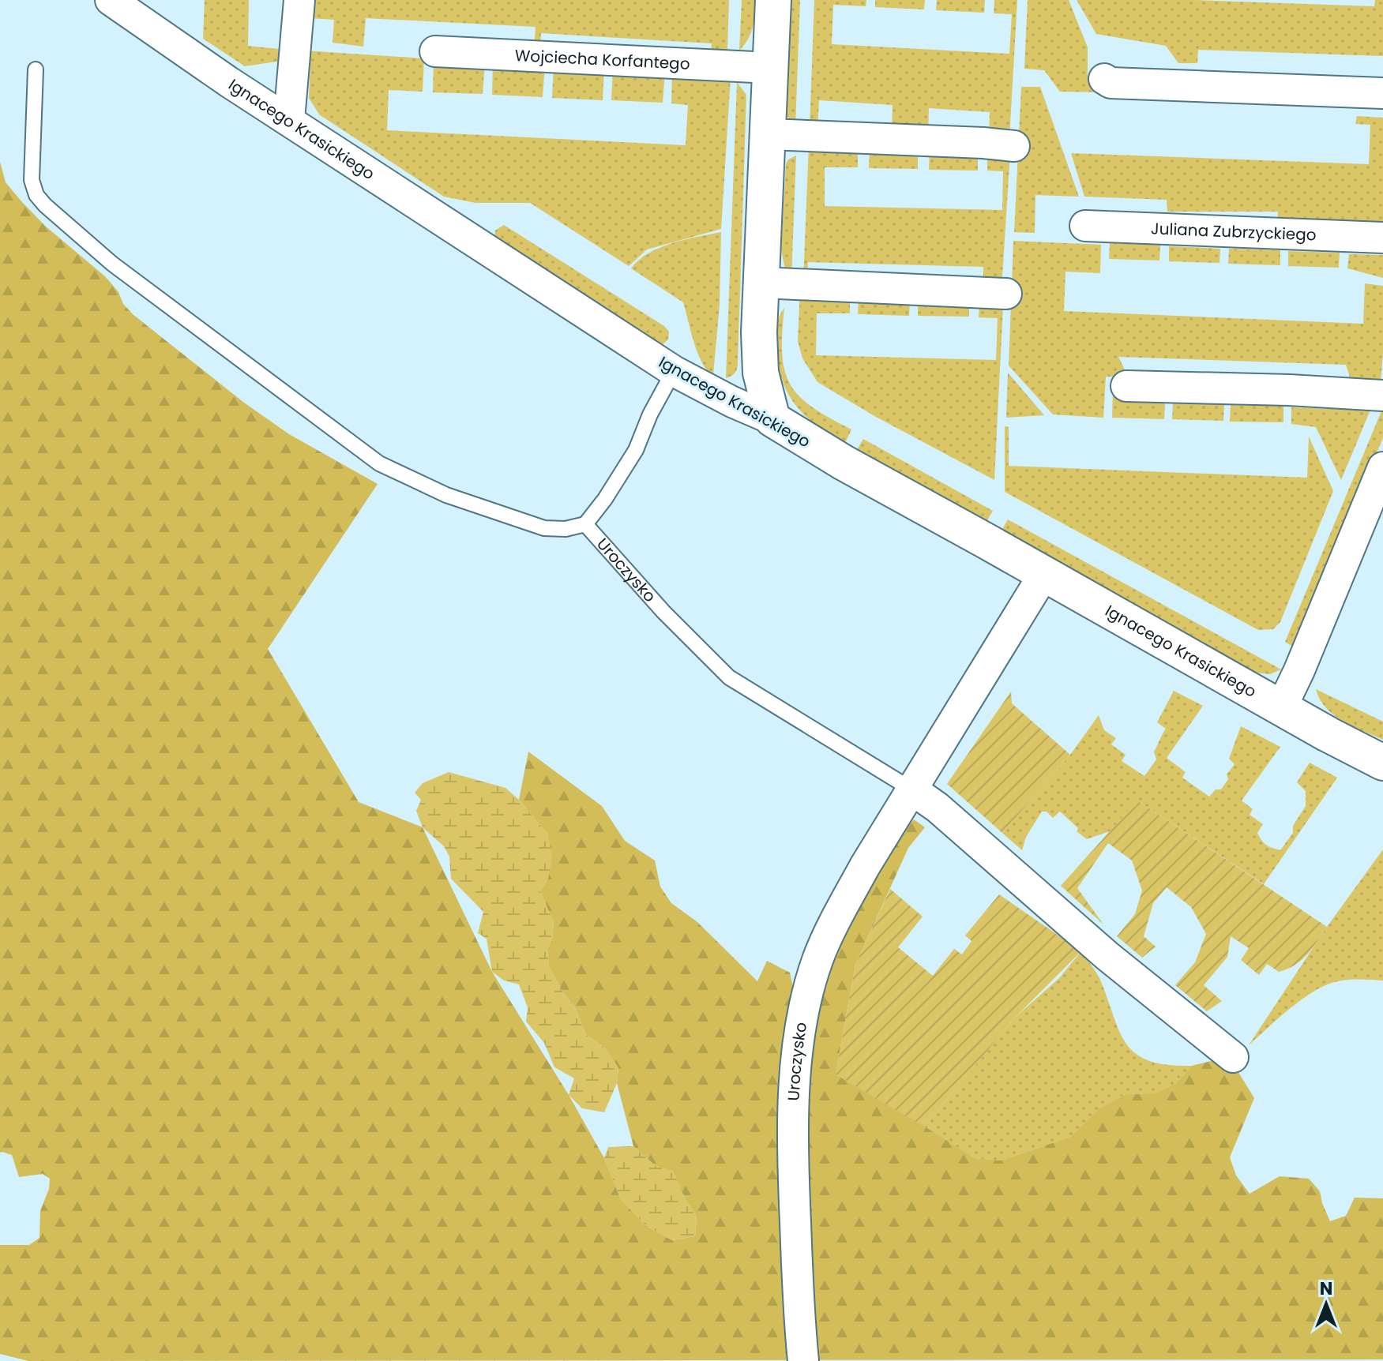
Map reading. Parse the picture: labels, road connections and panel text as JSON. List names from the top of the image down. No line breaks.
{"streets":{"street":["Wojciecha Korfantego","Ignacego Krasickiego","Juliana Zubrzyckiego","Uroczysko"]},"crossings":[["Ignacego Krasickiego","Uroczysko"]],"north":"top"}
